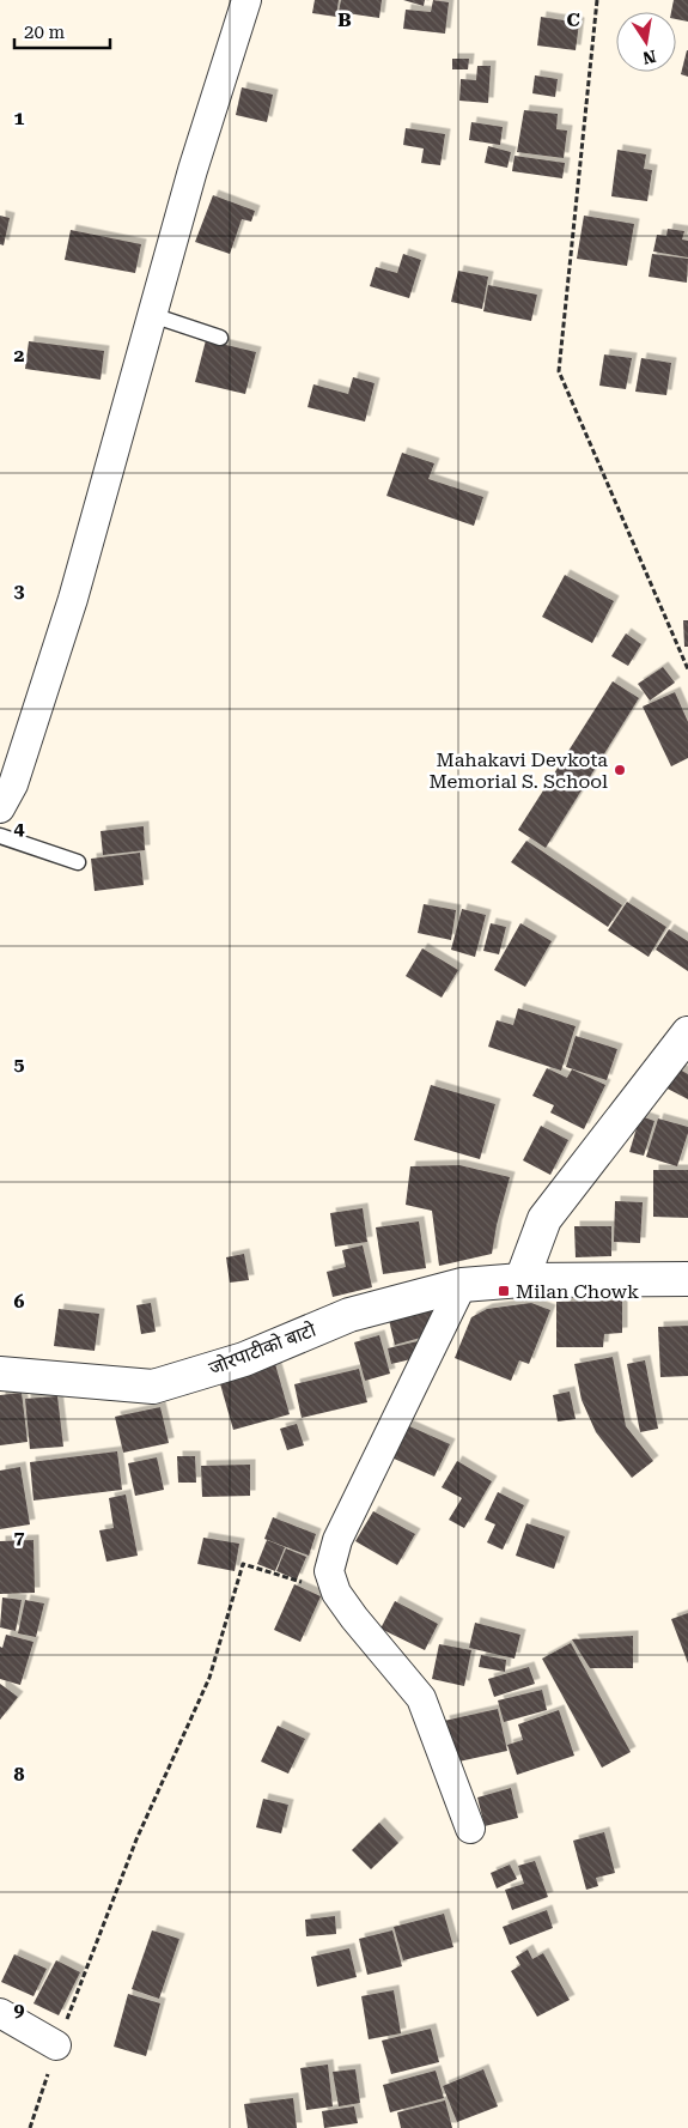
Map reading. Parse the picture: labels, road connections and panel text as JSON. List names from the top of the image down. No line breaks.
{"streets":{"street":["जोरपाटीको बाटो"]},"places":{"other":["Mahakavi Devkota Memorial S. School"],"transit":["Milan Chowk"]},"scale_bar":"20 m","north":"bottom","grid":{"columns":["B","C"],"rows":["1","2","3","4","5","6","7","8","9"]}}
